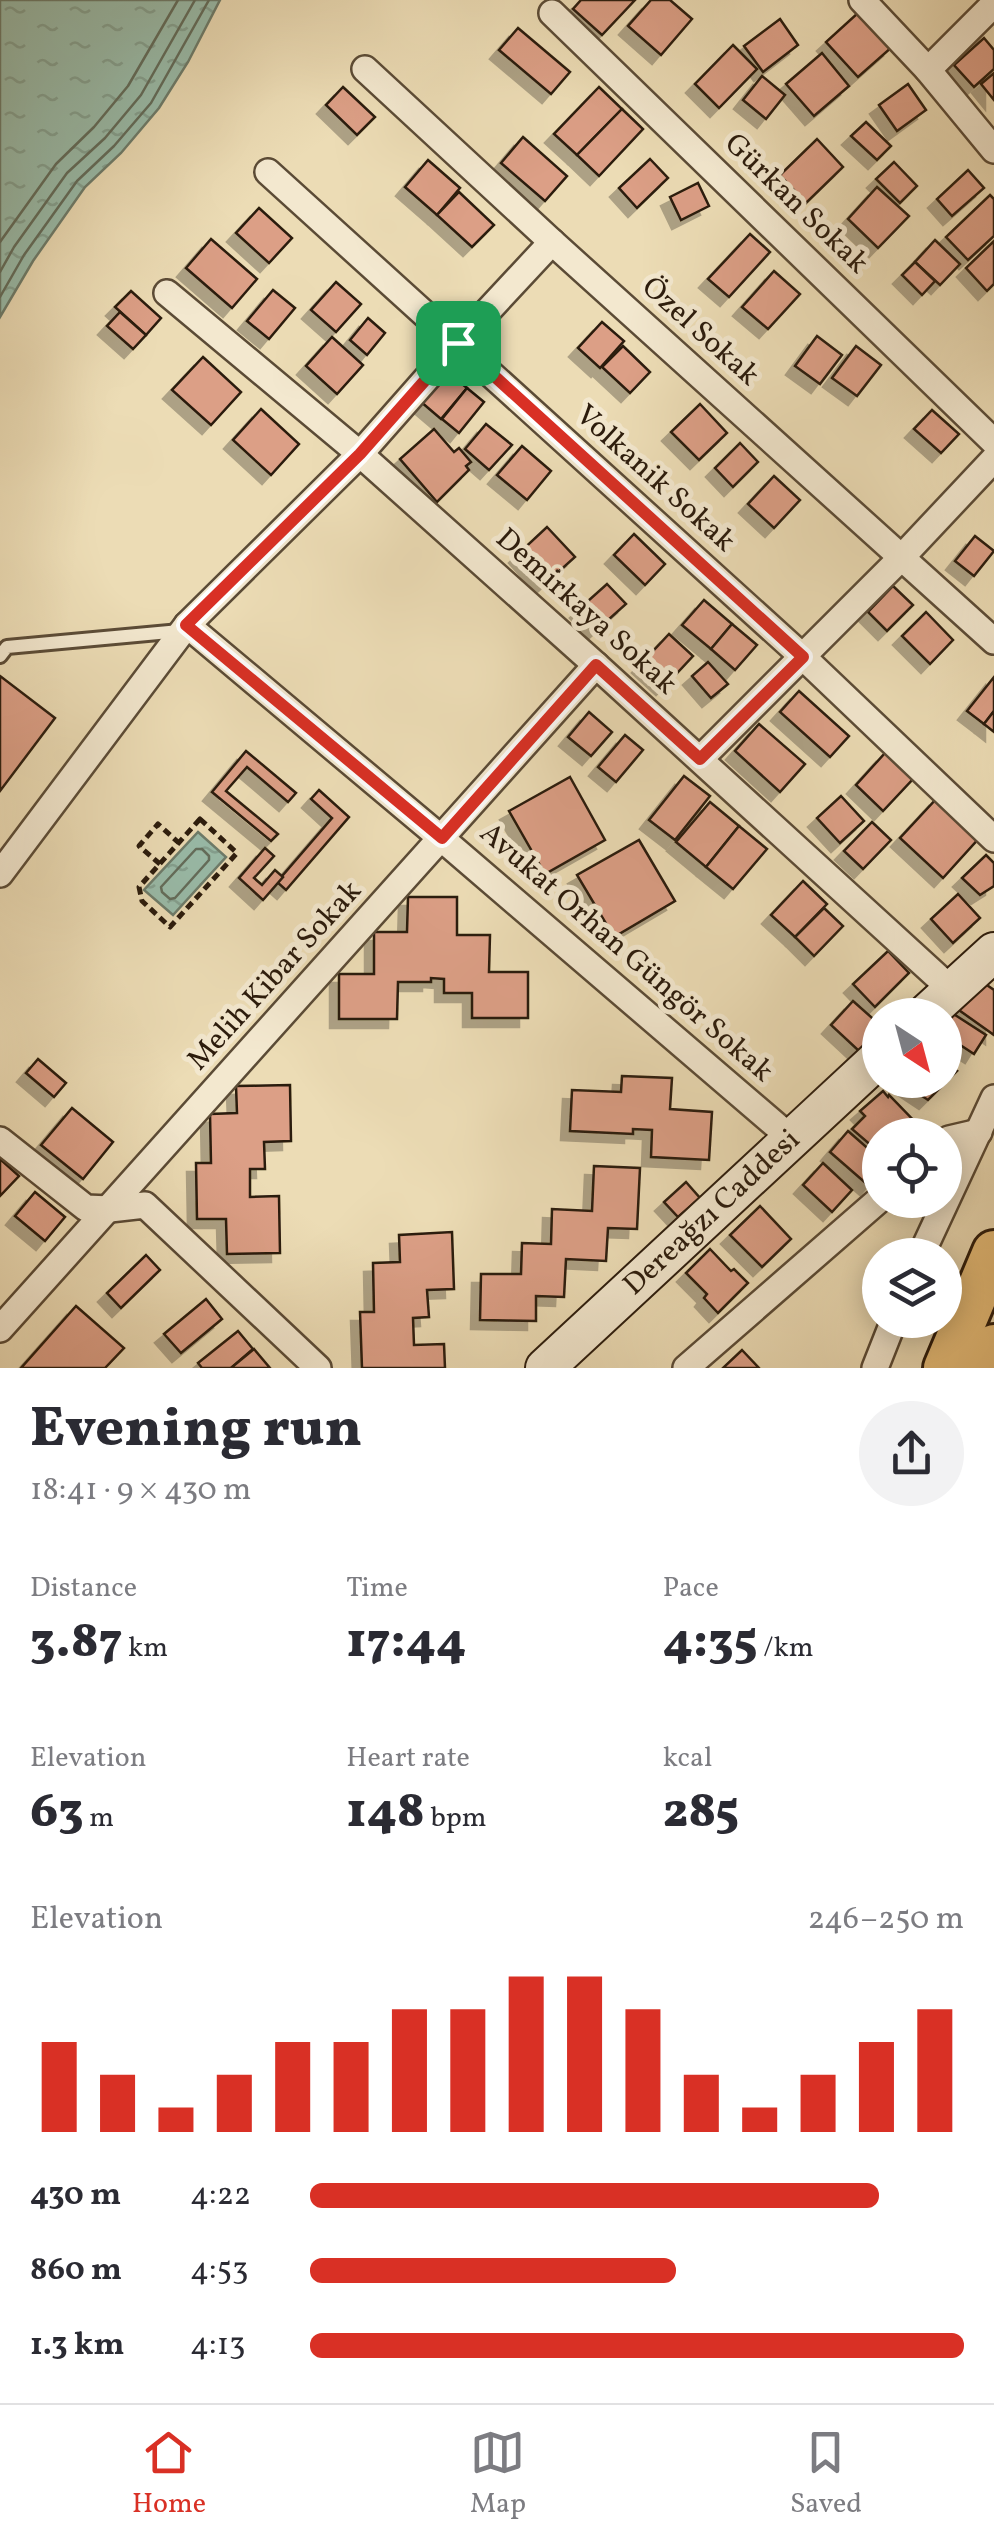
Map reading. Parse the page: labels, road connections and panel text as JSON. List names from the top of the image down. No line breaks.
{"streets":{"street":["Gürkan Sokak","Özel Sokak","Volkanik Sokak","Demirkaya Sokak","Avukat Orhan Güngör Sokak","Melih Kibar Sokak","Dereağzı Caddesi"]},"crossings":[["Demirkaya Sokak","Melih Kibar Sokak"],["Avukat Orhan Güngör Sokak","Melih Kibar Sokak"],["Avukat Orhan Güngör Sokak","Dereağzı Caddesi"]],"north":"bottom right","page":{"heading":["Evening run","18:41 · 9 × 430 m"],"stats":[["Distance","3.87 km"],["Time","17:44"],["Pace","4:35 /km"],["Elevation","63 m"],["Heart rate","148 bpm"],["kcal","285"]],"chart":["Elevation","246–250 m"],"list":[{"name":"430 m","note":"4:22"},{"name":"860 m","note":"4:53"},{"name":"1.3 km","note":"4:13"}],"tabs":["Home","Map","Saved"]}}
